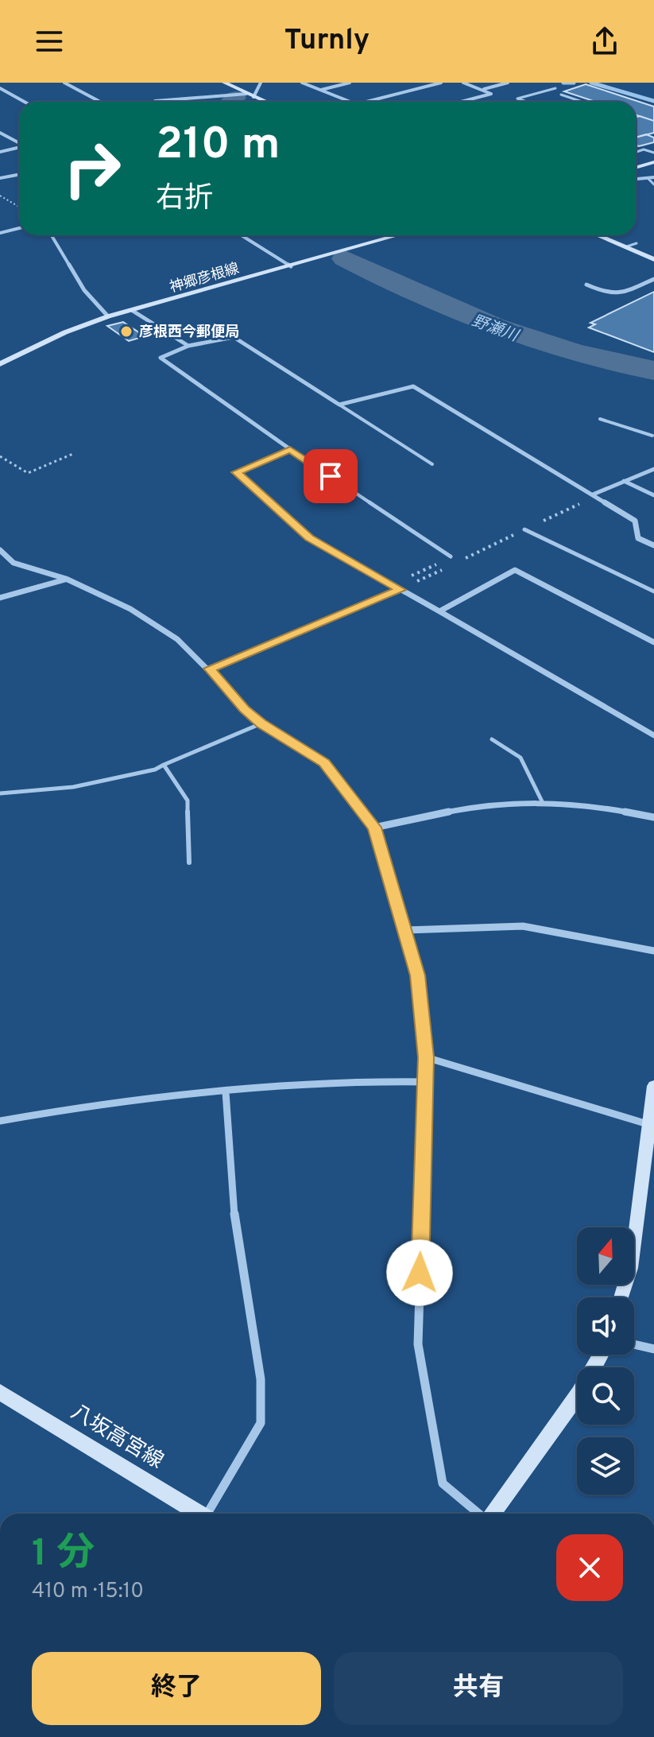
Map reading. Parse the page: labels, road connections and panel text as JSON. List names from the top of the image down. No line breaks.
{"streets":{"main road":["神郷彦根線","八坂高宮線"]},"water":["野瀬川"],"places":["彦根西今郵便局"],"north":"top","page":{"header":"Turnly","turn":["210 m","右折"],"heading":["1 分","410 m · 15:10"],"buttons":["終了","共有"]}}
